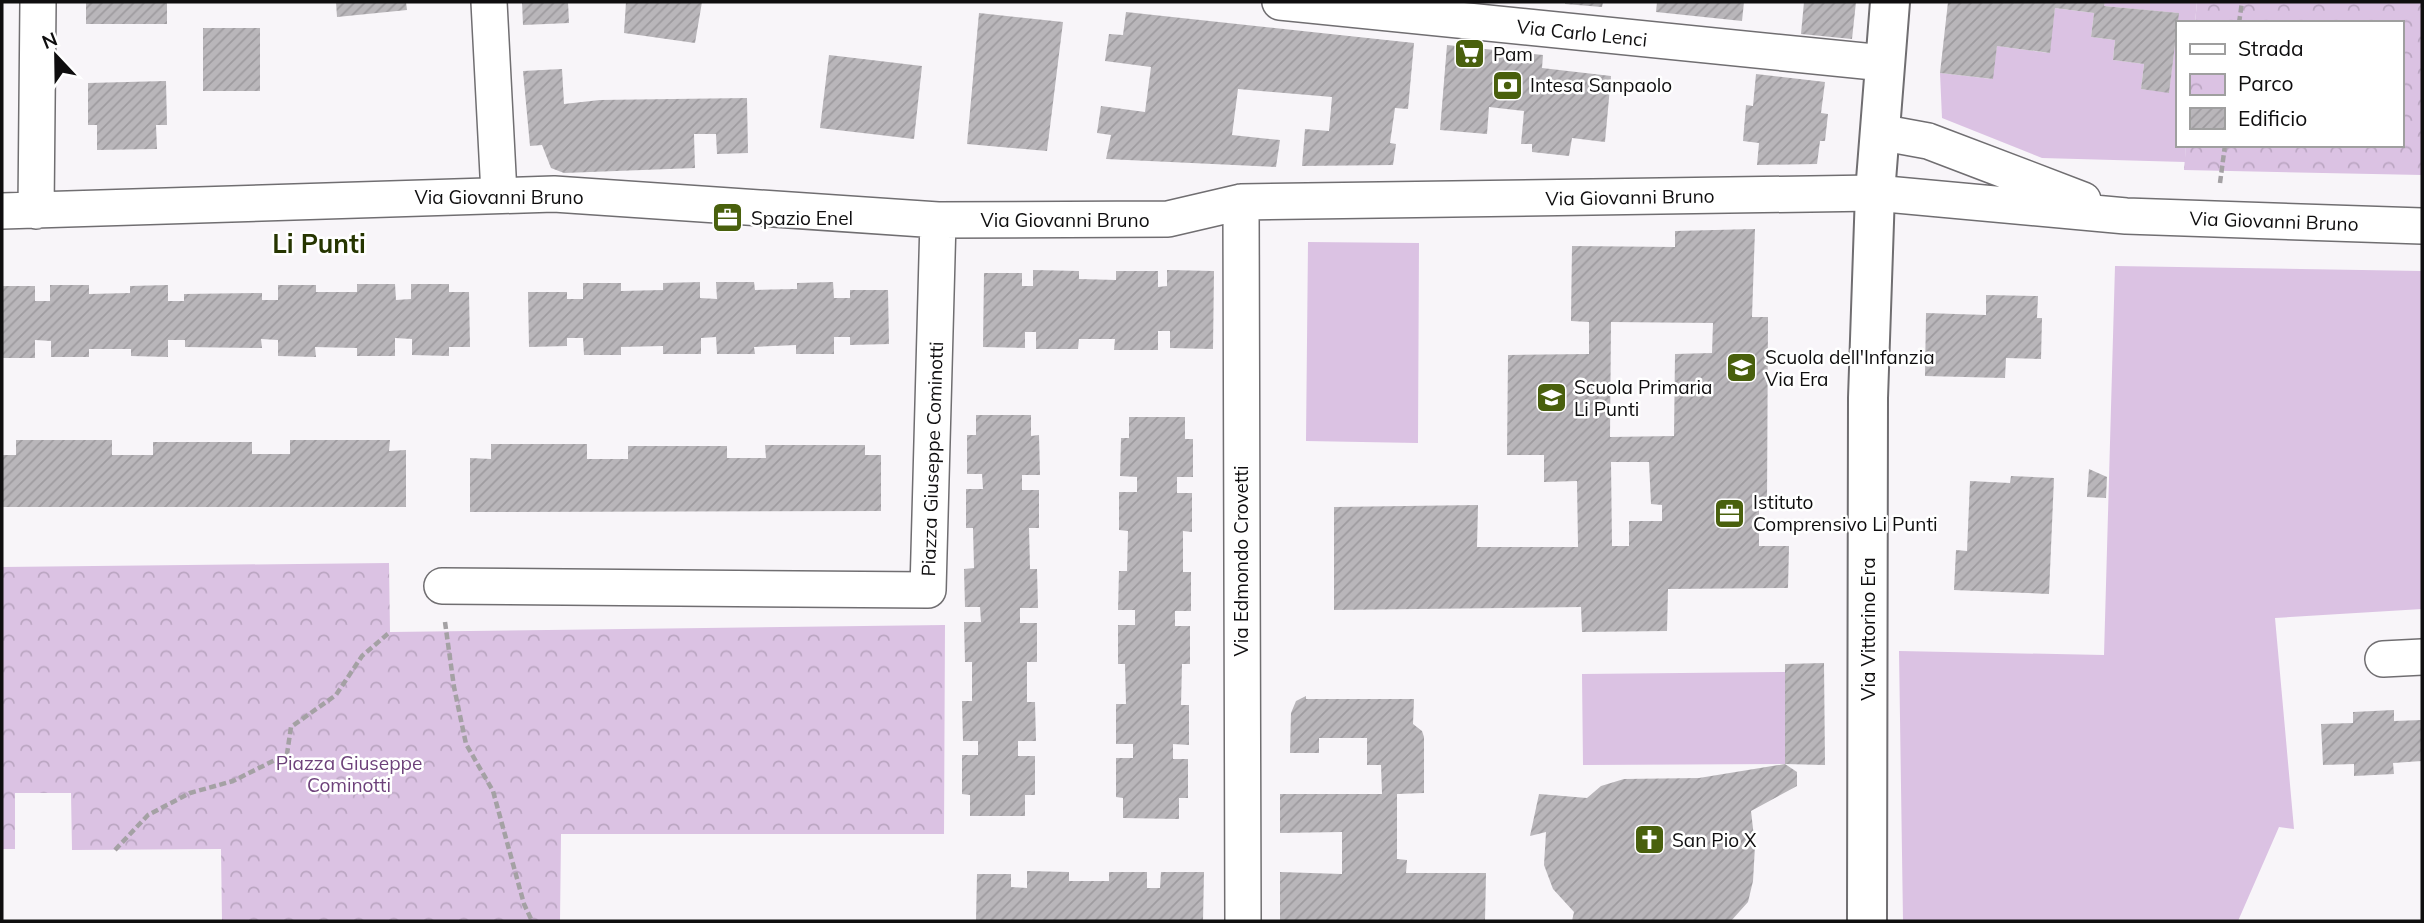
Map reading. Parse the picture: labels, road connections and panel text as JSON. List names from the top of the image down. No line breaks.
{"streets":{"street":["Via Carlo Lenci","Via Giovanni Bruno","Piazza Giuseppe Cominotti","Via Edmondo Crovetti","Via Vittorino Era"]},"crossings":[["Via Carlo Lenci","Via Vittorino Era"],["Via Giovanni Bruno","Piazza Giuseppe Cominotti"],["Via Giovanni Bruno","Via Edmondo Crovetti"],["Via Giovanni Bruno","Via Vittorino Era"]],"districts":["Li Punti"],"parks":["Piazza Giuseppe Cominotti"],"places":{"supermarket":["Pam"],"bank":["Intesa Sanpaolo"],"office":["Spazio Enel","Istituto Comprensivo Li Punti"],"school or university":["Scuola dell'Infanzia Via Era","Scuola Primaria Li Punti"],"church":["San Pio X"]},"legend":["Strada","Parco","Edificio"],"north":"top"}
